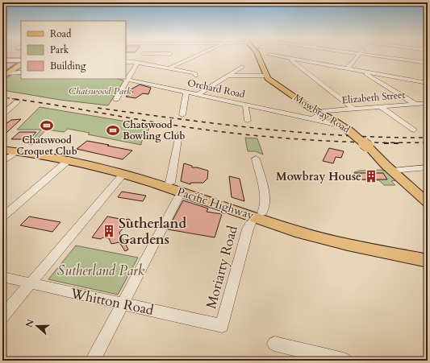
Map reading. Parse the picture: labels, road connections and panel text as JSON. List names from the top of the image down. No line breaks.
{"streets":{"highway":["Pacific Highway"],"main road":["Mowbray Road"],"street":["Orchard Road","Elizabeth Street","Moriarty Road","Whitton Road"]},"crossings":[["Orchard Road","Elizabeth Street"],["Orchard Road","Mowbray Road"],["Elizabeth Street","Mowbray Road"],["Pacific Highway","Moriarty Road"],["Moriarty Road","Whitton Road"]],"parks":["Chatswood Park","Sutherland Park"],"places":{"sports":["Chatswood Croquet Club","Chatswood Bowling Club"],"building":["Mowbray House","Sutherland Gardens"]},"legend":["Road","Park","Building"],"north":"left"}
